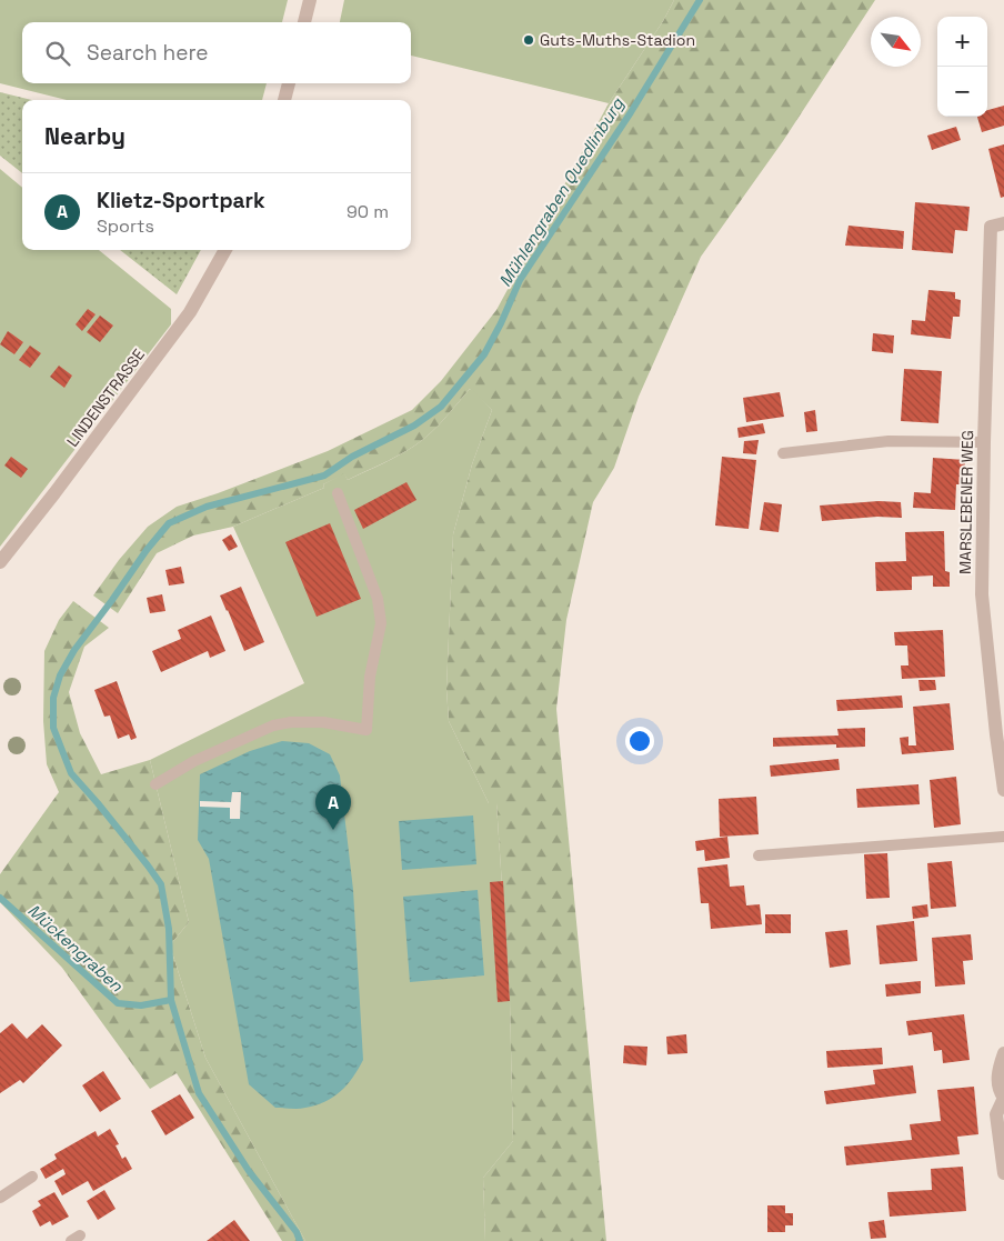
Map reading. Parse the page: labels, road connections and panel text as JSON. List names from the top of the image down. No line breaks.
{"streets":{"street":["LINDENSTRASSE","MARSLEBENER WEG"]},"water":["Mühlengraben Quedlinburg","Mückengraben"],"places":["Guts-Muths-Stadion"],"north":"bottom right","page":{"map_buttons":["+","−"],"search":"Search here","heading":"Nearby","list":[{"mark":"A","name":"Klietz-Sportpark","note":"Sports","value":"90 m"}],"pins":"A"}}
